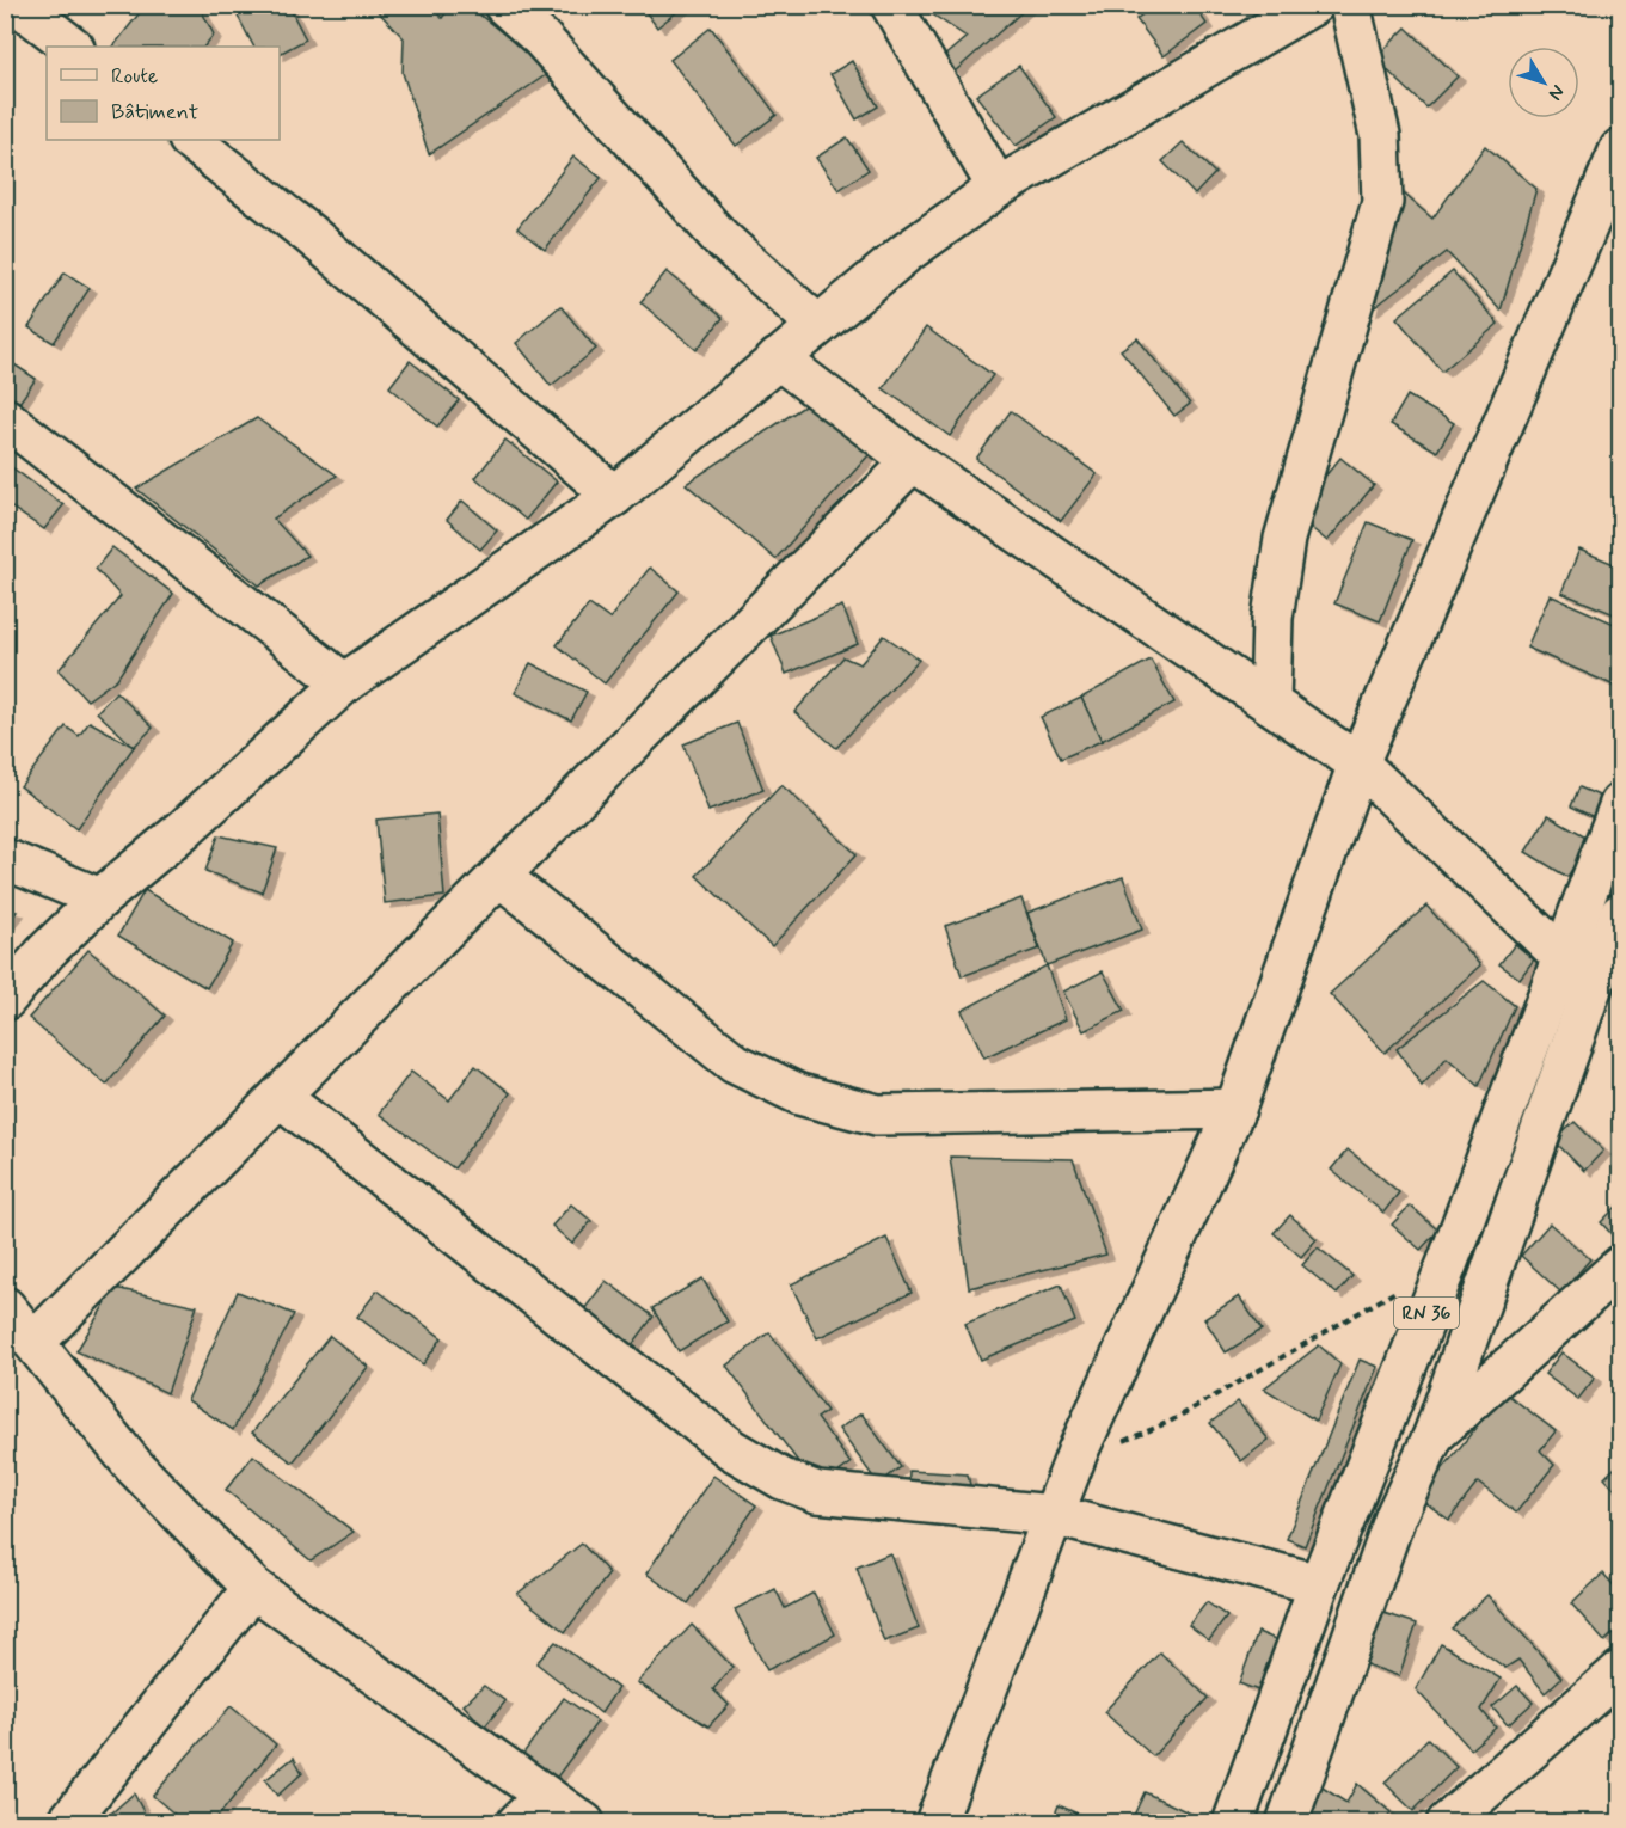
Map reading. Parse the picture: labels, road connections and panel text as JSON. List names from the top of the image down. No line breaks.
{"streets":{"street":["RN 36"]},"legend":["Route","Bâtiment"],"north":"bottom right"}
